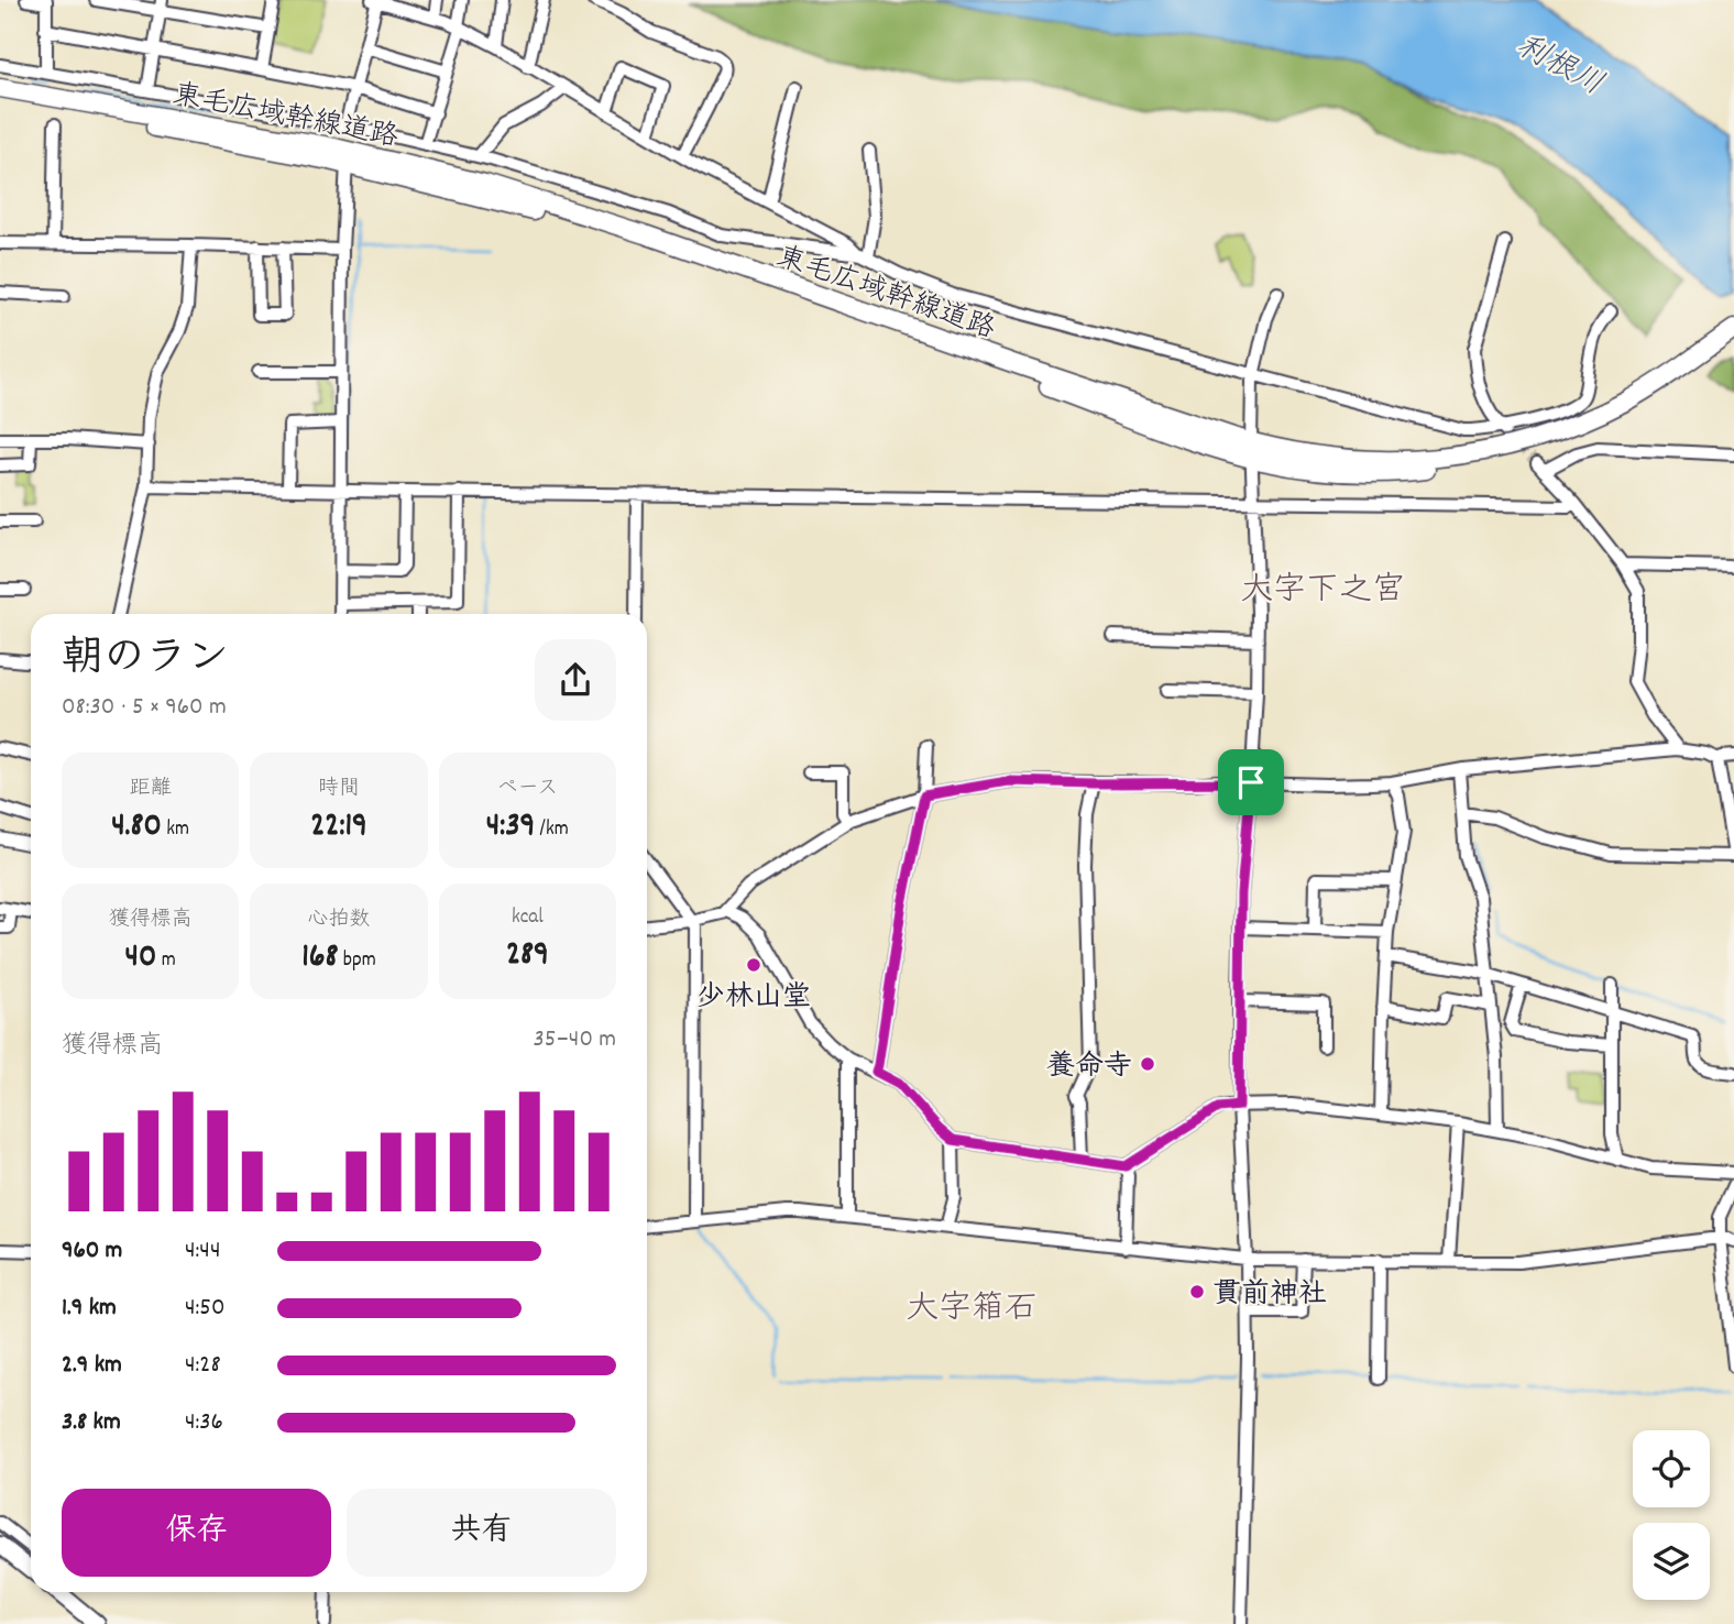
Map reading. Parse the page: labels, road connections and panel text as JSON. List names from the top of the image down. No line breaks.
{"streets":{"highway":["東毛広域幹線道路"]},"districts":["大字下之宮","大字箱石"],"water":["利根川"],"places":["少林山堂","養命寺","貫前神社"],"page":{"heading":["朝のラン","08:30 · 5 × 960 m"],"stats":[["距離","4.80 km"],["時間","22:19"],["ペース","4:39 /km"],["獲得標高","40 m"],["心拍数","168 bpm"],["kcal","289"]],"chart":["獲得標高","35–40 m"],"list":[{"name":"960 m","note":"4:44"},{"name":"1.9 km","note":"4:50"},{"name":"2.9 km","note":"4:28"},{"name":"3.8 km","note":"4:36"}],"buttons":["保存","共有"]}}
